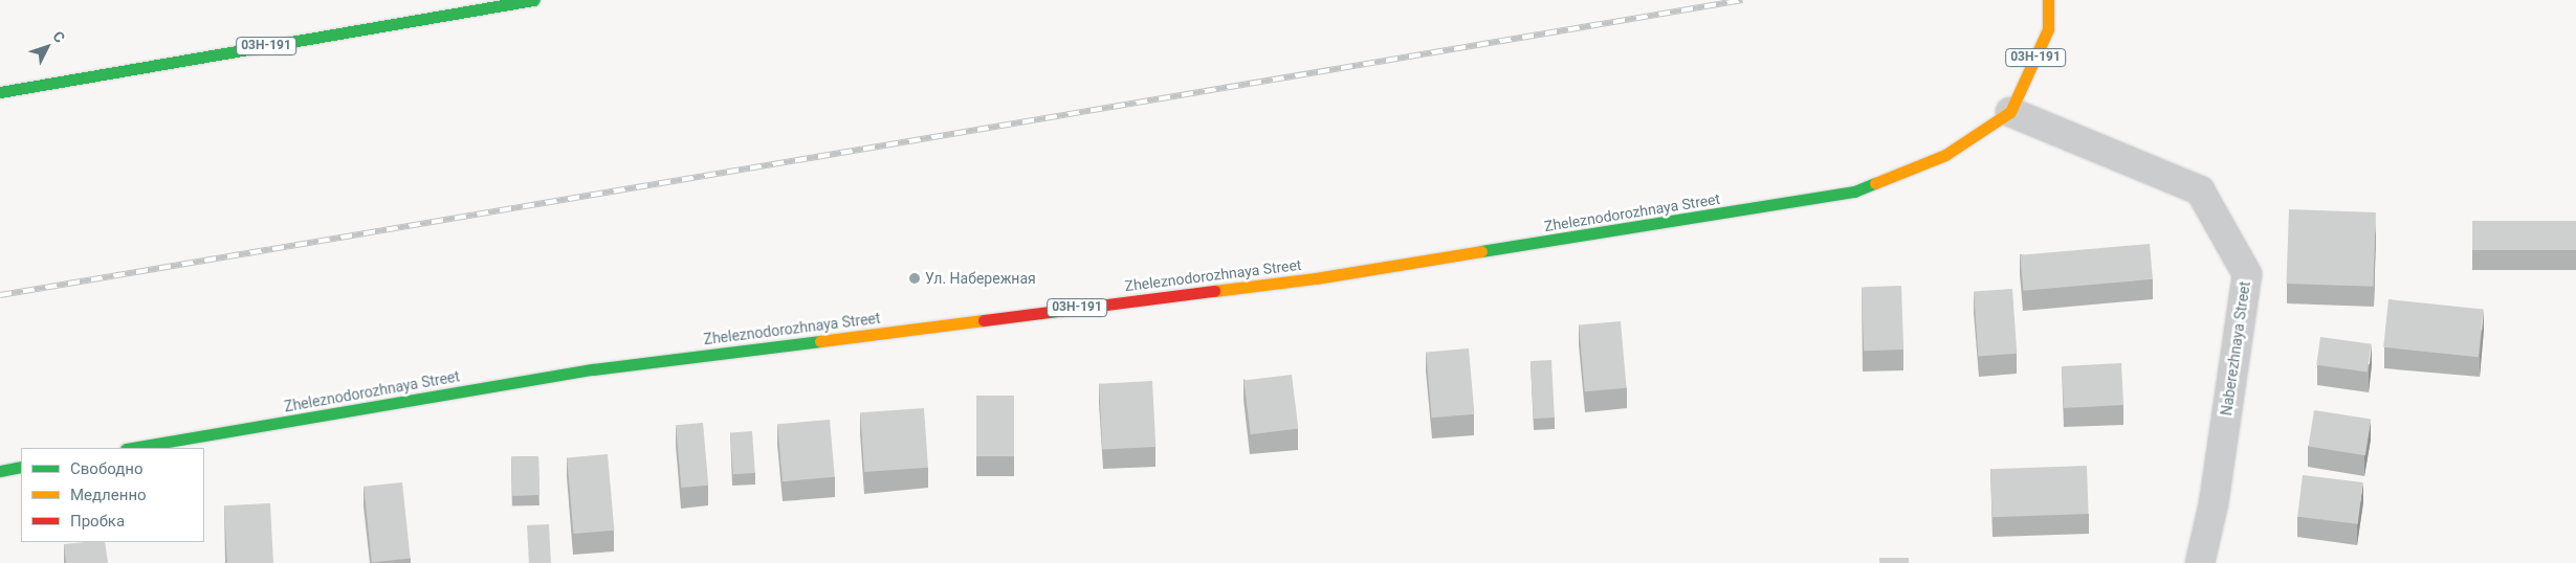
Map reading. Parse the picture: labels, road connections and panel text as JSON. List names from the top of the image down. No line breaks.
{"streets":{"main road":["03Н-191","Zheleznodorozhnaya Street"],"street":["Naberezhnaya Street"]},"crossings":[["03Н-191","Zheleznodorozhnaya Street"],["03Н-191","Naberezhnaya Street"],["Zheleznodorozhnaya Street","Naberezhnaya Street"]],"places":["Ул. Набережная"],"legend":["Свободно","Медленно","Пробка"],"north":"top right"}
